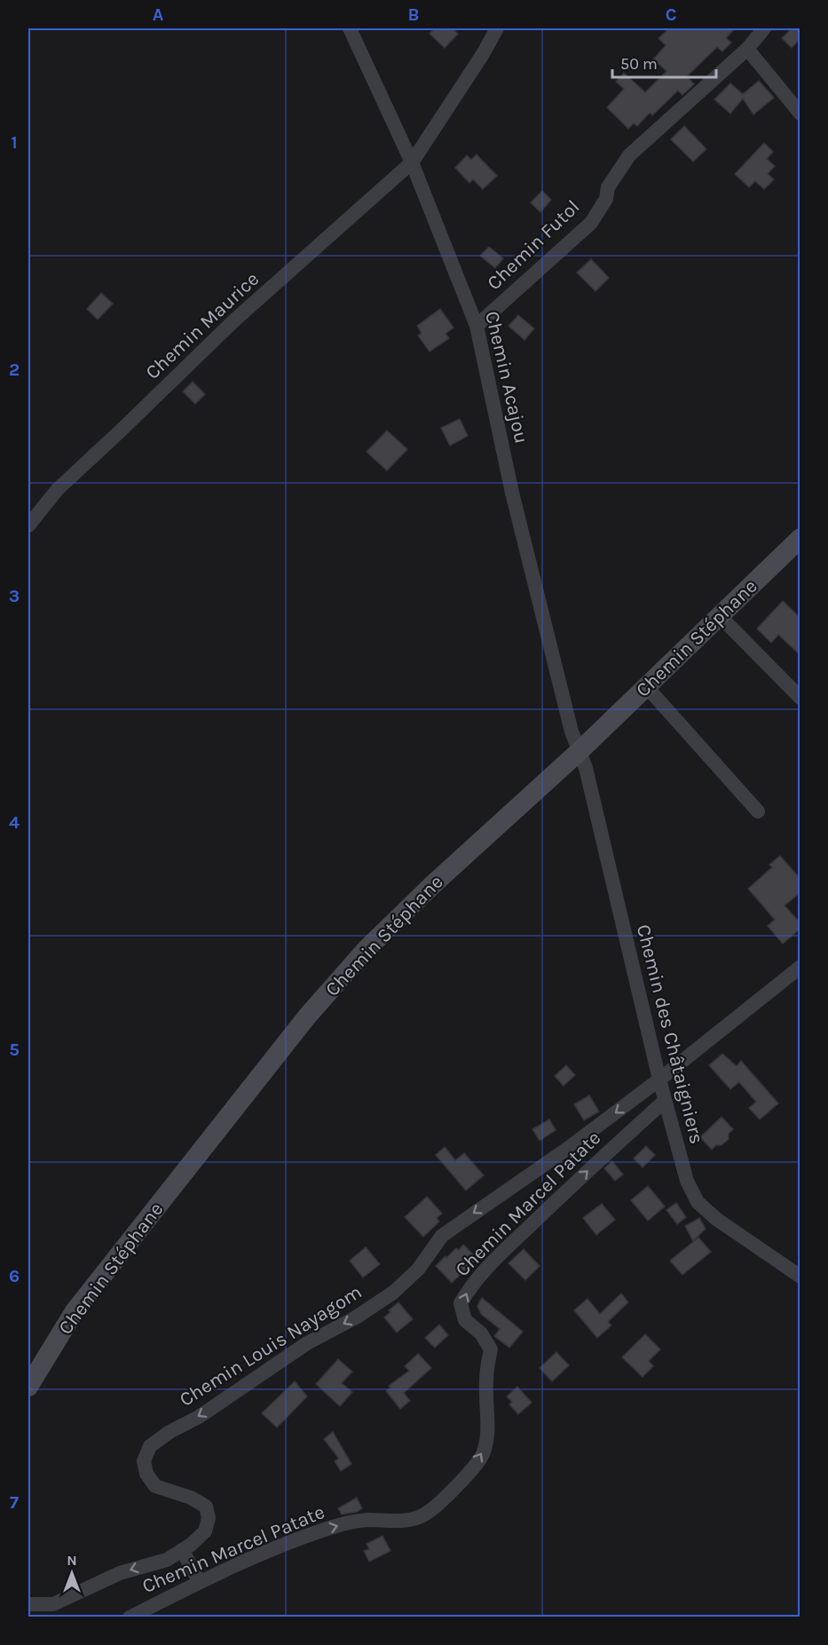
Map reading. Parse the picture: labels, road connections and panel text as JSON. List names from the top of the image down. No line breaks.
{"streets":{"main road":["Chemin Stéphane"],"street":["Chemin Futol","Chemin Maurice","Chemin Acajou","Chemin des Châtaigniers","Chemin Marcel Patate","Chemin Louis Nayagom"]},"crossings":[["Chemin Futol","Chemin Acajou"],["Chemin Maurice","Chemin Acajou"],["Chemin Acajou","Chemin Stéphane"],["Chemin Acajou","Chemin des Châtaigniers"],["Chemin Stéphane","Chemin des Châtaigniers"],["Chemin des Châtaigniers","Chemin Marcel Patate"],["Chemin des Châtaigniers","Chemin Louis Nayagom"]],"one_way":["Chemin Marcel Patate","Chemin Louis Nayagom"],"scale_bar":"50 m","north":"top","grid":{"columns":["A","B","C"],"rows":["1","2","3","4","5","6","7"]}}
